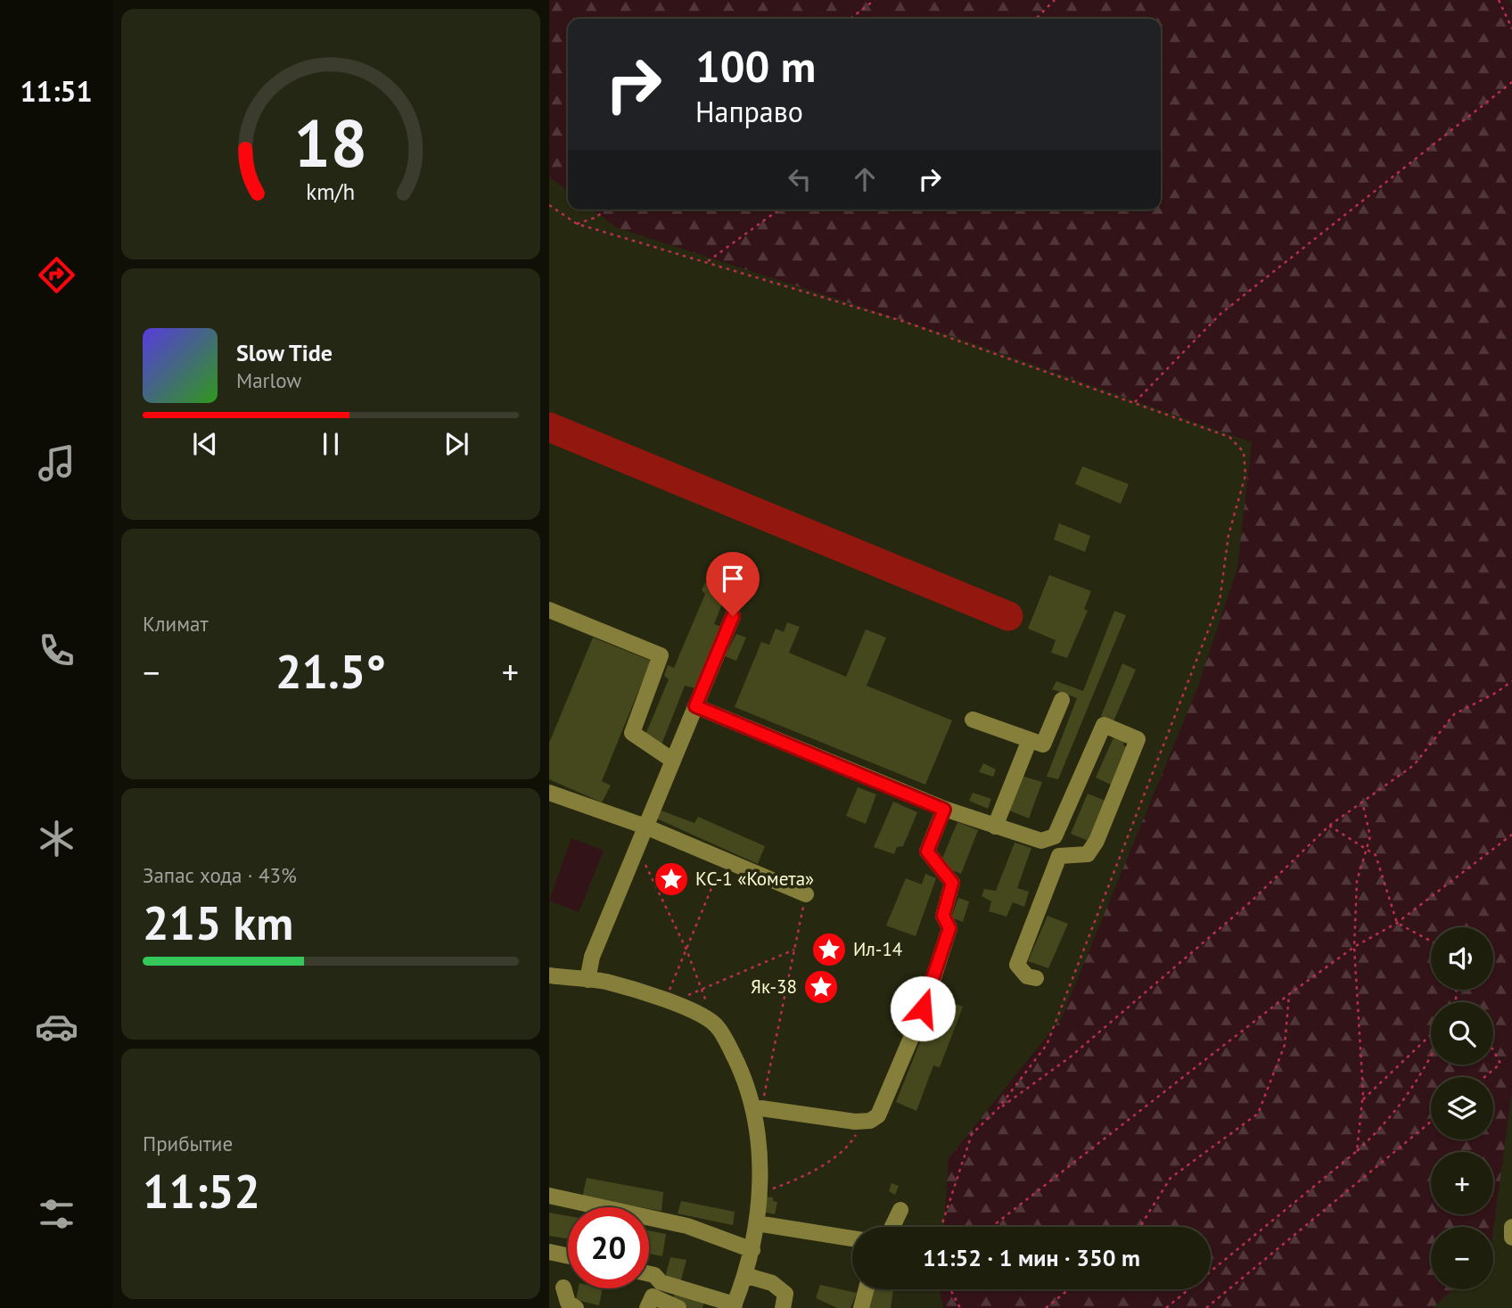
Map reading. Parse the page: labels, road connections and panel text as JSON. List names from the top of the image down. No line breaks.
{"places":{"place":["КС-1 «Комета»","Ил-14","Як-38"]},"page":{"tabs":"11:51","turn":["100 m","Направо"],"song":["Slow Tide","Marlow"],"tile":["Климат",["Запас хода · 43%","215 km"],["Прибытие","11:52"]],"heat":["−","21.5°","+"],"map_buttons":["+","−"],"limit":"20","trip":"11:52 · 1 мин · 350 m","gauge":["18","km/h"]}}
